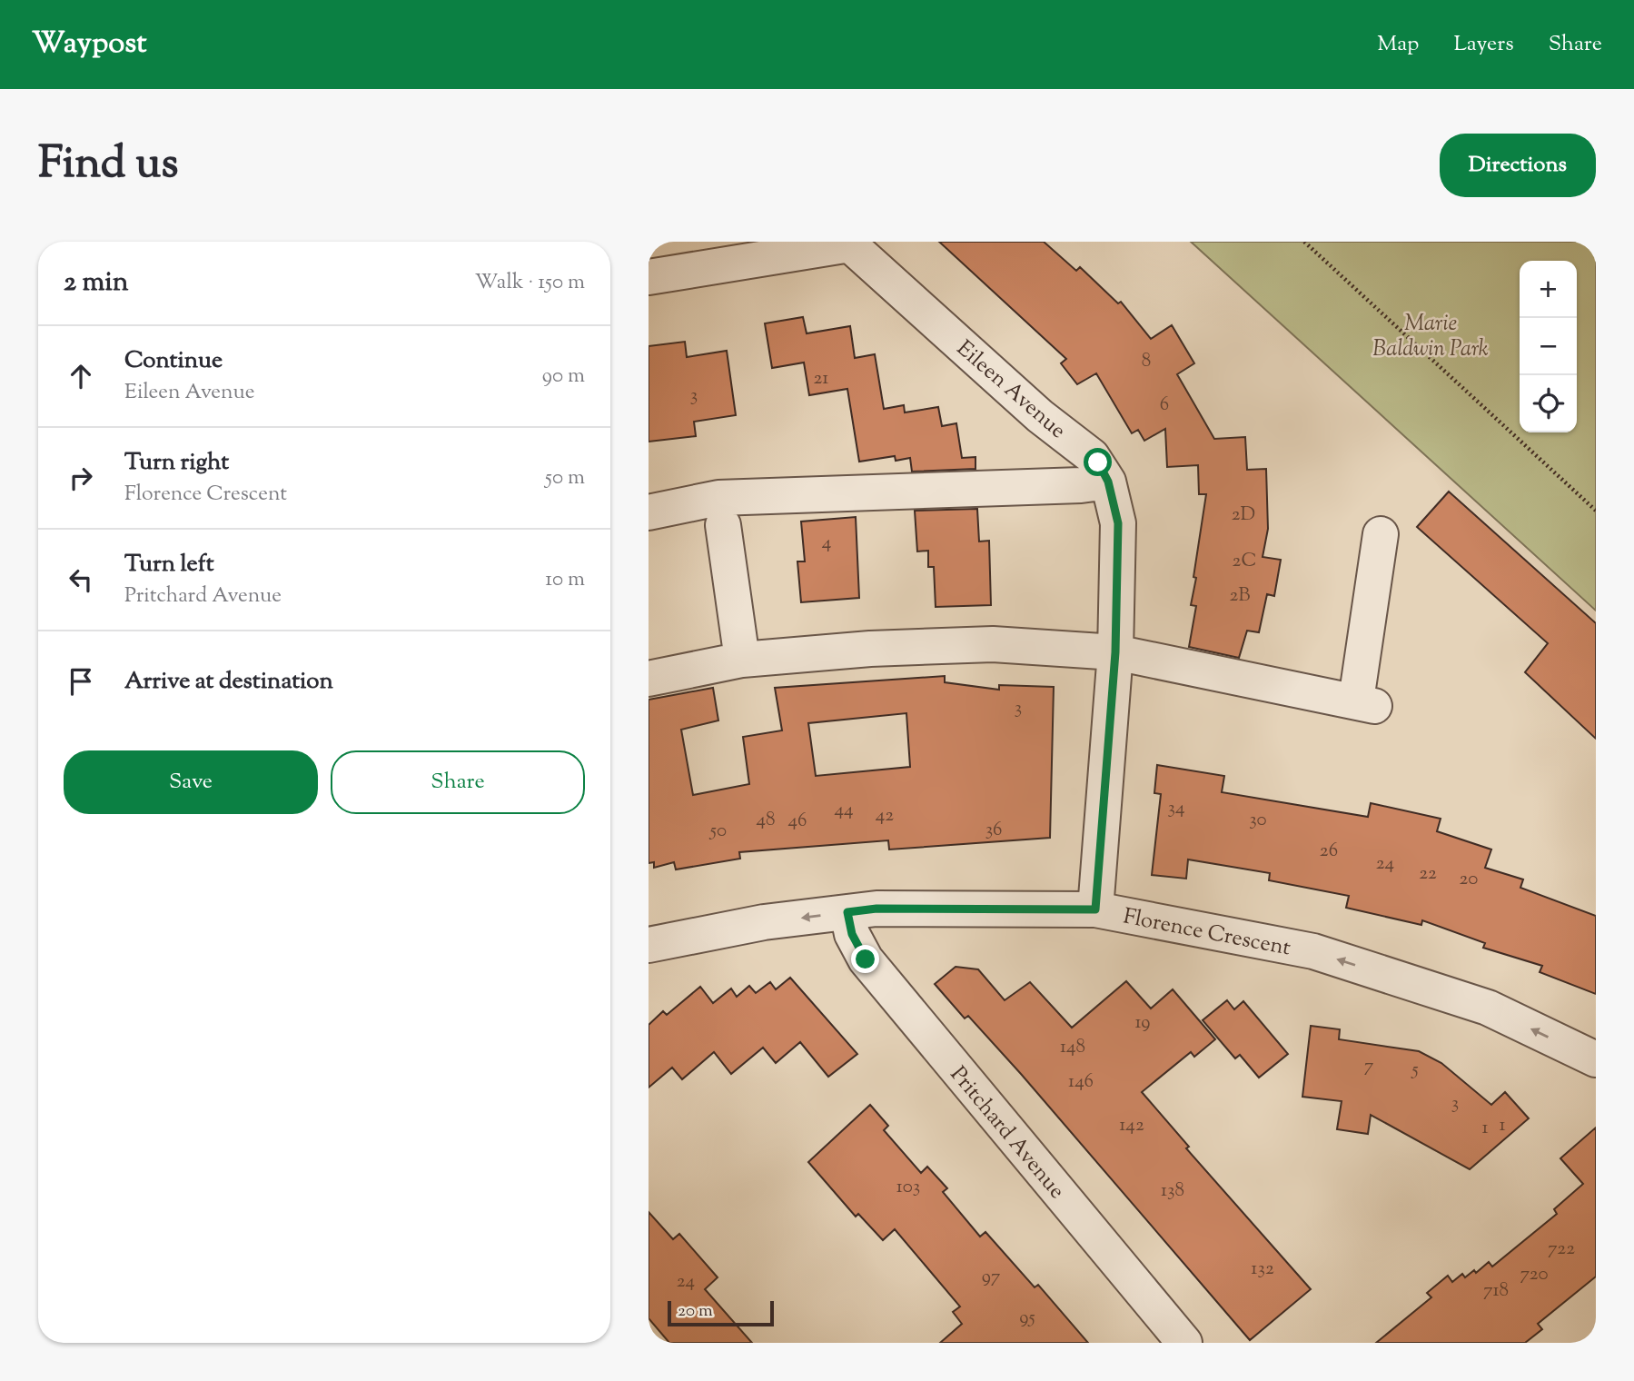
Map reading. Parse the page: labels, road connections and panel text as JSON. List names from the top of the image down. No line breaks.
{"streets":{"street":["Eileen Avenue","Florence Crescent","Pritchard Avenue"]},"crossings":[["Eileen Avenue","Florence Crescent"],["Florence Crescent","Pritchard Avenue"]],"one_way":["Florence Crescent"],"parks":["Marie Baldwin Park"],"house_numbers":["8","21","3","6","2D","4","2C","2B","3","34","44","42","48","30","46","36","50","26","24","22","20","19","148","7","5","146","3","142","1","1","103","138","722","132","720","97","24","718","95"],"scale_bar":"20 m","page":{"header":"Waypost","nav":["Map","Layers","Share"],"title":"Find us","buttons":["Directions",["Save","Share"]],"heading":["2 min","Walk · 150 m"],"map_buttons":["+","−"],"list":[["Continue","Eileen Avenue","90 m"],["Turn right","Florence Crescent","50 m"],["Turn left","Pritchard Avenue","10 m"],"Arrive at destination"],"scale":"20 m"}}
